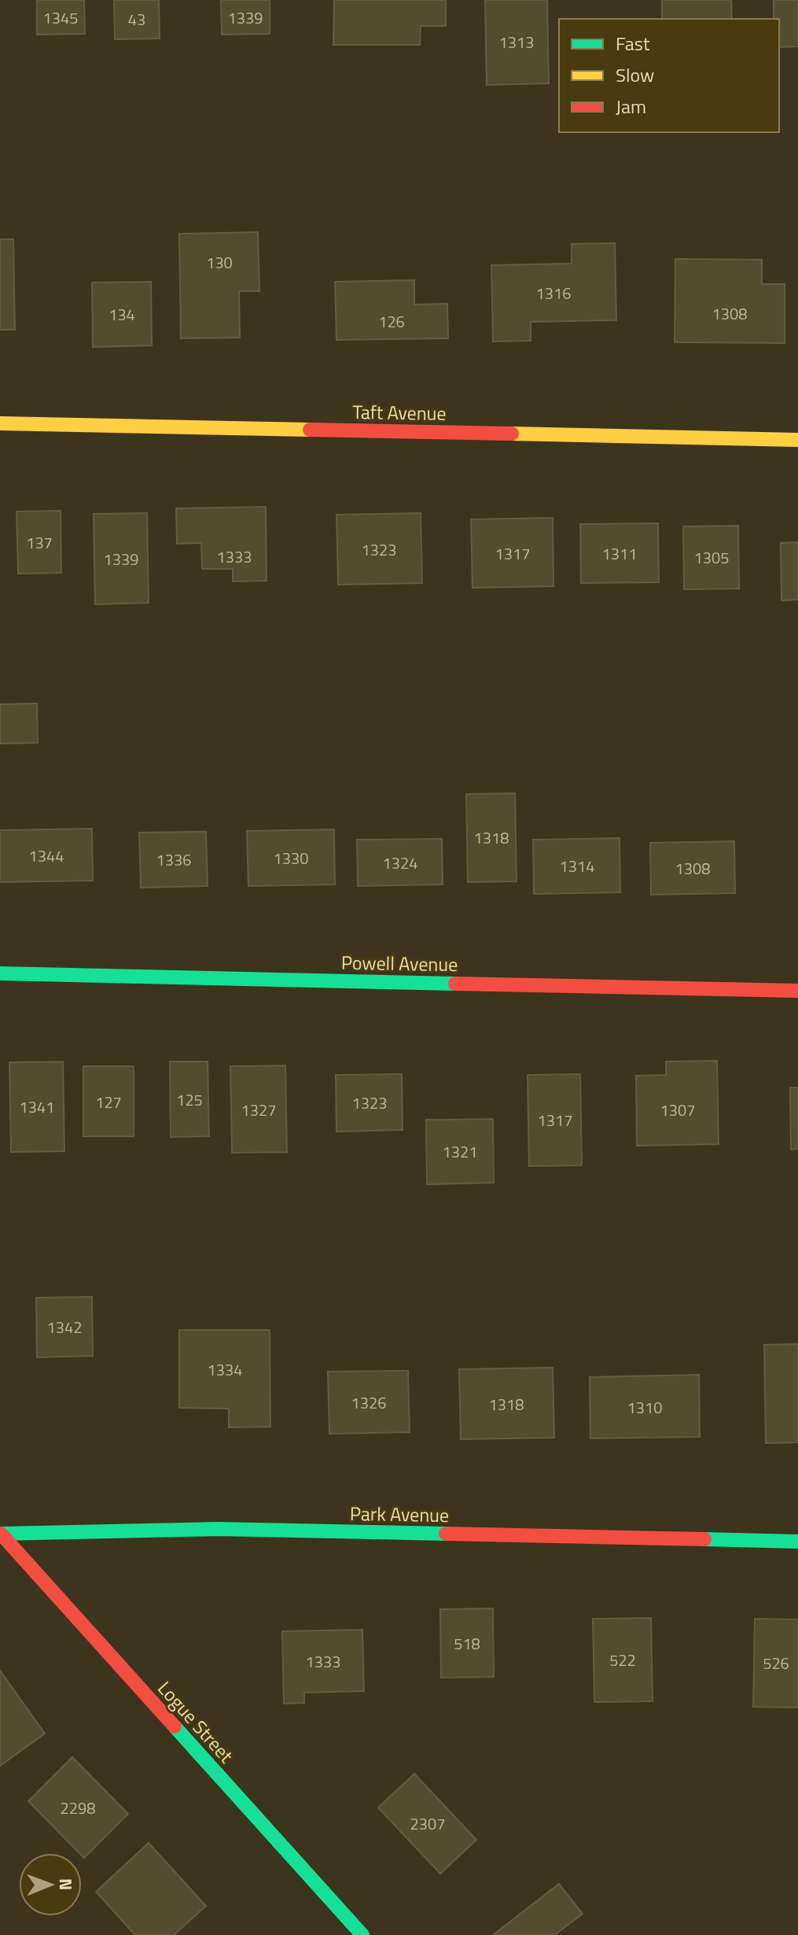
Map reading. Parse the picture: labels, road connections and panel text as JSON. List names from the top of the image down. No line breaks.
{"streets":{"street":["Taft Avenue","Powell Avenue","Park Avenue","Logue Street"]},"crossings":[["Park Avenue","Logue Street"]],"house_numbers":["1345","1339","43","1313","130","1316","1308","134","126","137","1323","1317","1311","1333","1305","1339","1318","1344","1330","1336","1324","1314","1308","125","127","1323","1341","1327","1307","1317","1321","1342","1334","1326","1318","1310","518","522","1333","526","2298","2307"],"legend":["Fast","Slow","Jam"],"north":"right"}
